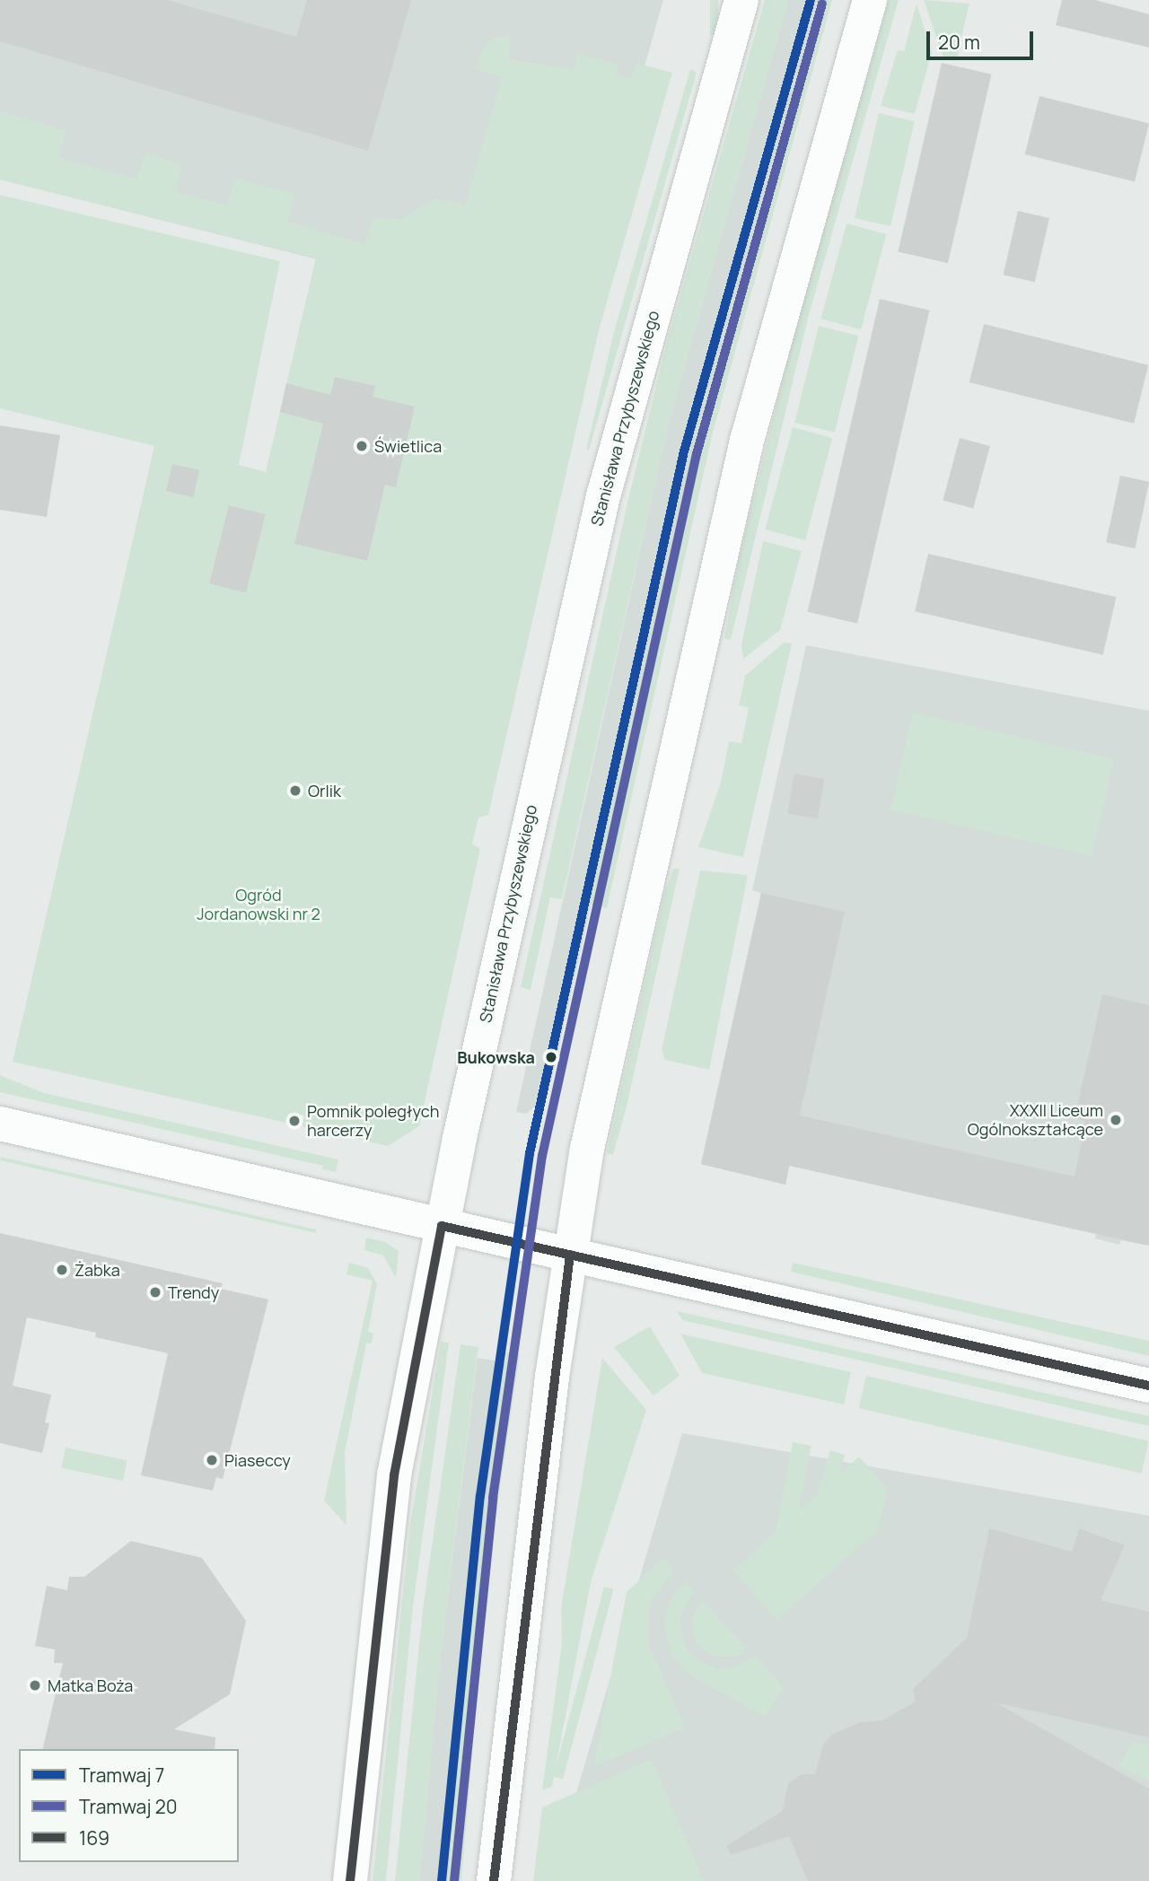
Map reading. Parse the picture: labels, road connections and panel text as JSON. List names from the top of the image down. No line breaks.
{"streets":{"main road":["Stanisława Przybyszewskiego"]},"parks":["Ogród Jordanowski nr 2"],"places":["Świetlica","Orlik","Bukowska","XXXII Liceum Ogólnokształcące","Pomnik poległych harcerzy","Żabka","Trendy","Piaseccy","Matka Boża"],"lines":["tram line 7","tram line 20","transit line 169"],"legend":["Tramwaj 7","Tramwaj 20","169"],"scale_bar":"20 m"}
